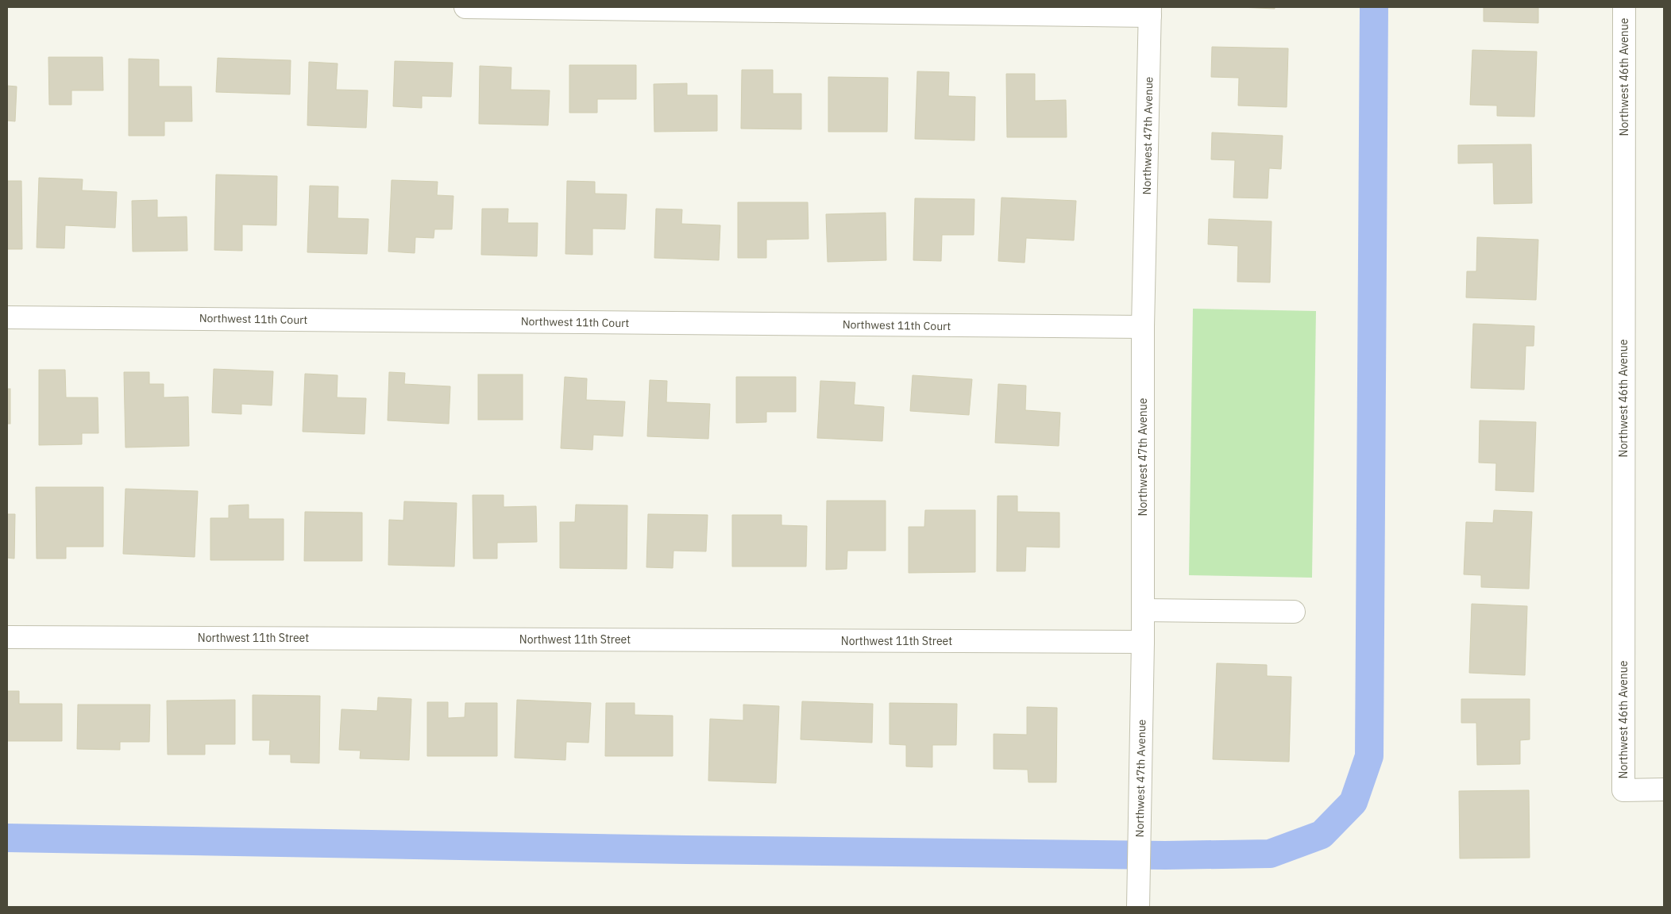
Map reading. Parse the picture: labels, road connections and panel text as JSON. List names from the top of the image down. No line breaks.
{"streets":{"street":["Northwest 46th Avenue","Northwest 47th Avenue","Northwest 11th Court","Northwest 11th Street"]},"crossings":[["Northwest 47th Avenue","Northwest 11th Court"],["Northwest 47th Avenue","Northwest 11th Street"]]}
